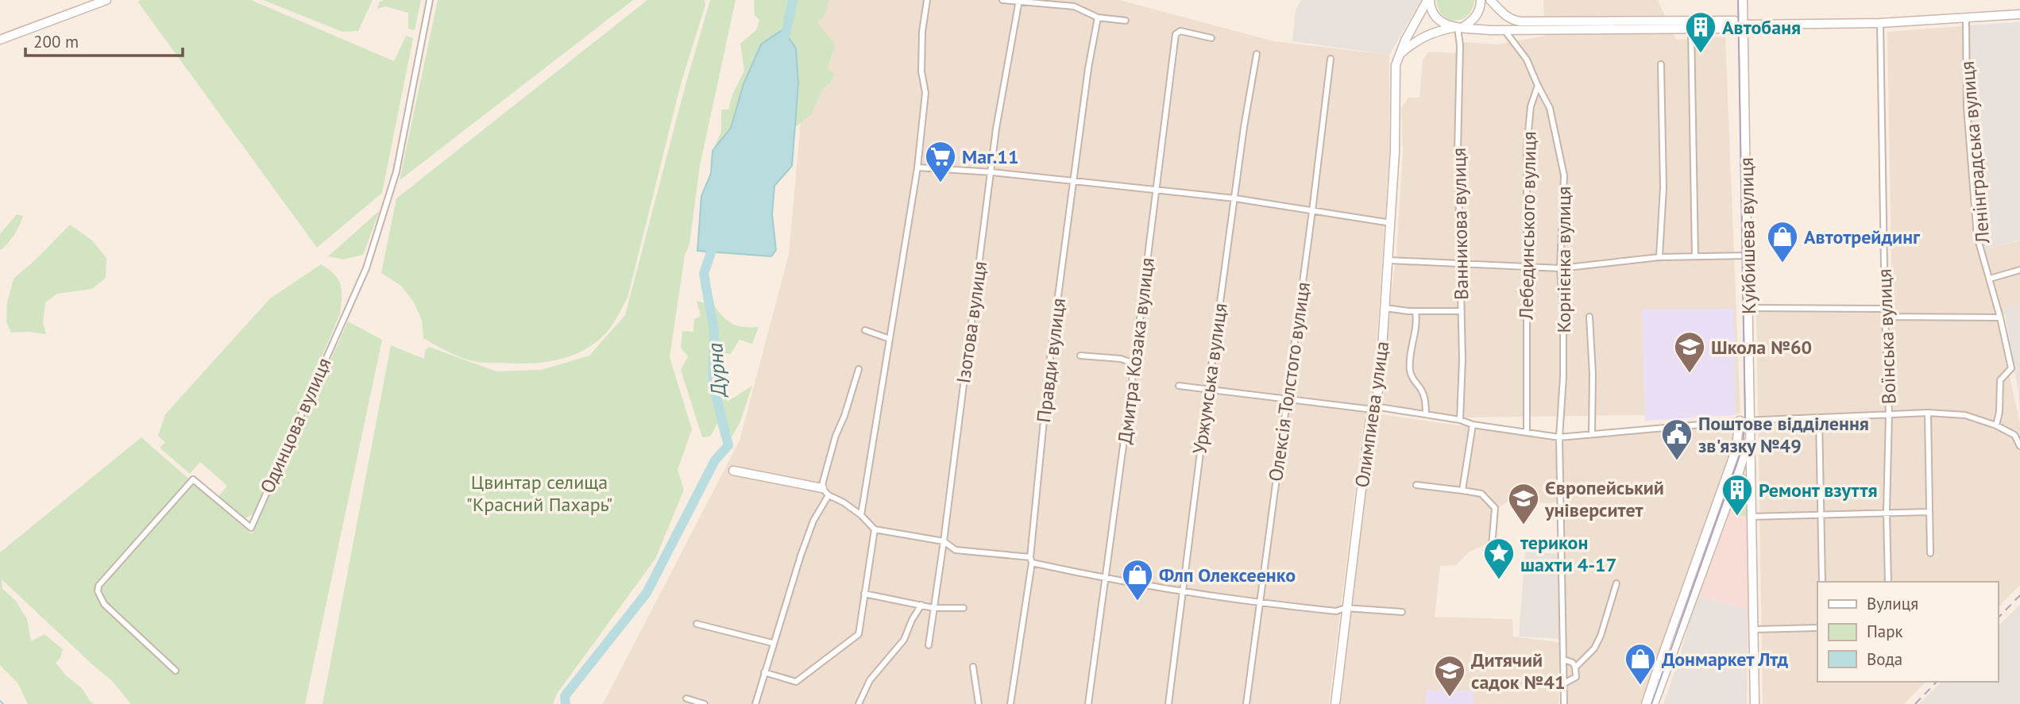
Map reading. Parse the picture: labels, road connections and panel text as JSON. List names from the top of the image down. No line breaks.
{"streets":{"main road":["Куйбишева вулиця","Олимпиева улица"],"street":["Ленінградська вулиця","Ванникова вулиця","Лебединського вулиця","Корнієнка вулиця","Ізотова вулиця","Воїнська вулиця","Дмитра Козака вулиця","Правди вулиця","Уржумська вулиця","Олексія Толстого вулиця","Одинцова вулиця"]},"crossings":[["Лебединського вулиця","Корнієнка вулиця"]],"water":["Дурна"],"parks":["Цвинтар селища \"Красний Пахарь\""],"places":{"building":["Автобаня","Ремонт взуття"],"supermarket":["Маг.11"],"shop":["Автотрейдинг","Флп Олексеенко","Донмаркет Лтд"],"school or university":["Школа №60","Європейський університет","Дитячий садок №41"],"public building":["Поштове відділення зв'язку №49"],"place":["терикон шахти 4-17"]},"legend":["Вулиця","Парк","Вода"],"scale_bar":"200 m"}
